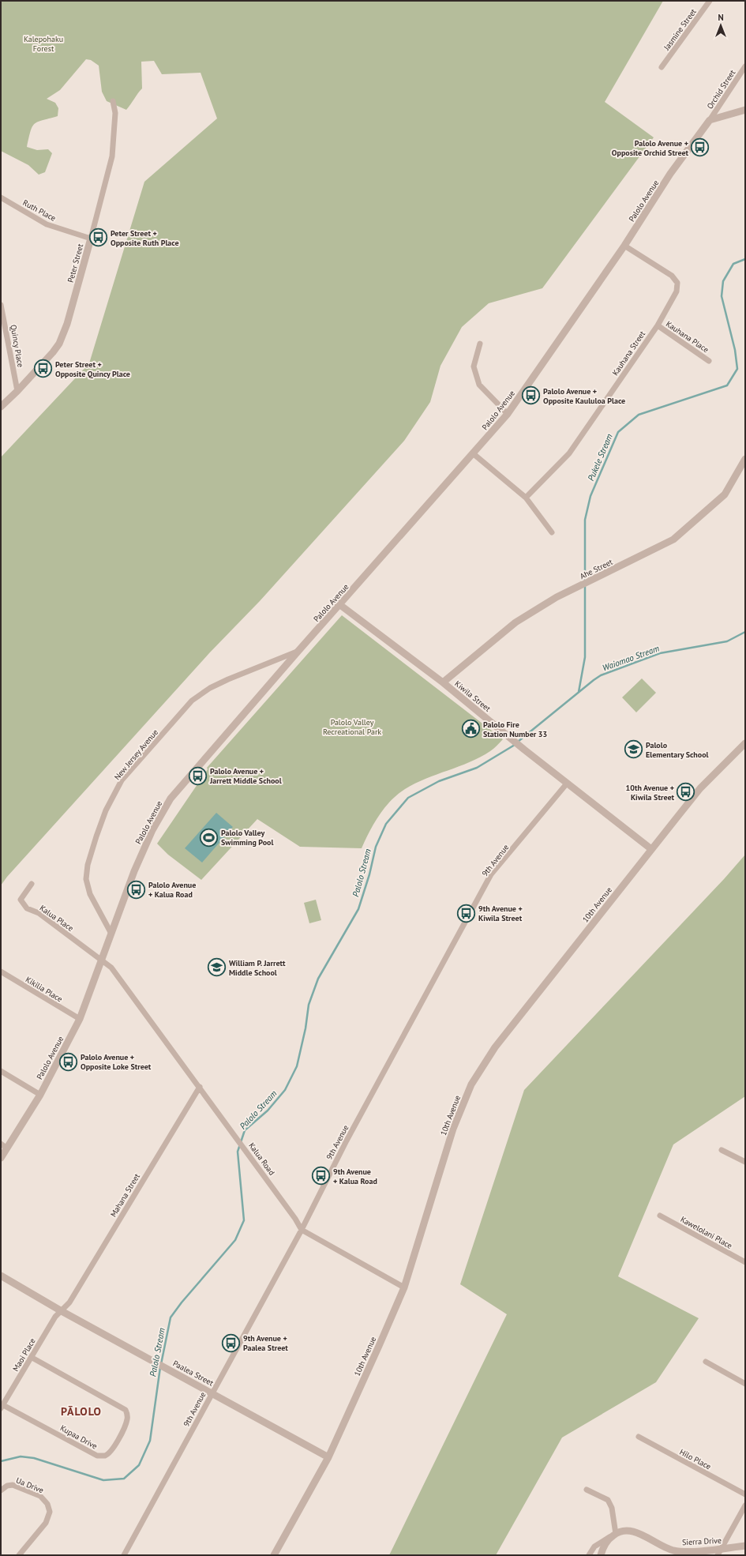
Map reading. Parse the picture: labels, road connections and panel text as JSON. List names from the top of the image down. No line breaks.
{"streets":{"street":["Jasmine Street","Orchid Street","Palolo Avenue","Ruth Place","Peter Street","Kauhana Place","Quincy Place","Kauhana Street","Ahe Street","Kiwila Street","New Jersey Avenue","9th Avenue","10th Avenue","Kalua Place","Kikilia Place","Kalua Road","Mahana Street","Kawelolani Place","Maoi Place","Paalea Street","Kupaa Drive","Hilo Place","Ua Drive","Sierra Drive"]},"crossings":[["Orchid Street","Palolo Avenue"],["Palolo Avenue","Kauhana Street"],["Palolo Avenue","Kiwila Street"],["Palolo Avenue","New Jersey Avenue"],["Palolo Avenue","Kalua Place"],["Palolo Avenue","Kikilia Place"],["Palolo Avenue","Kalua Road"],["Ruth Place","Peter Street"],["Peter Street","Quincy Place"],["Kauhana Place","Kauhana Street"],["Ahe Street","Kiwila Street"],["Kiwila Street","9th Avenue"],["Kiwila Street","10th Avenue"],["9th Avenue","Kalua Road"],["9th Avenue","Paalea Street"],["10th Avenue","Kalua Road"],["10th Avenue","Paalea Street"],["Kalua Place","Kalua Road"],["Kalua Road","Mahana Street"],["Mahana Street","Maoi Place"],["Mahana Street","Paalea Street"],["Maoi Place","Paalea Street"],["Maoi Place","Kupaa Drive"]],"districts":["PĀLOLO"],"water":["Pukele Stream","Waiomao Stream","Palolo Stream"],"parks":["Kalepohaku Forest","Palolo Valley Recreational Park"],"places":{"bus stop":["Palolo Avenue + Opposite Orchid Street","Peter Street + Opposite Ruth Place","Peter Street + Opposite Quincy Place","Palolo Avenue + Opposite Kaululoa Place","Palolo Avenue + Jarrett Middle School","10th Avenue + Kiwila Street","Palolo Avenue + Kalua Road","9th Avenue + Kiwila Street","Palolo Avenue + Opposite Loke Street","9th Avenue + Kalua Road","9th Avenue + Paalea Street"],"public building":["Palolo Fire Station Number 33"],"school or university":["Palolo Elementary School","William P. Jarrett Middle School"],"sports":["Palolo Valley Swimming Pool"]},"north":"top"}
